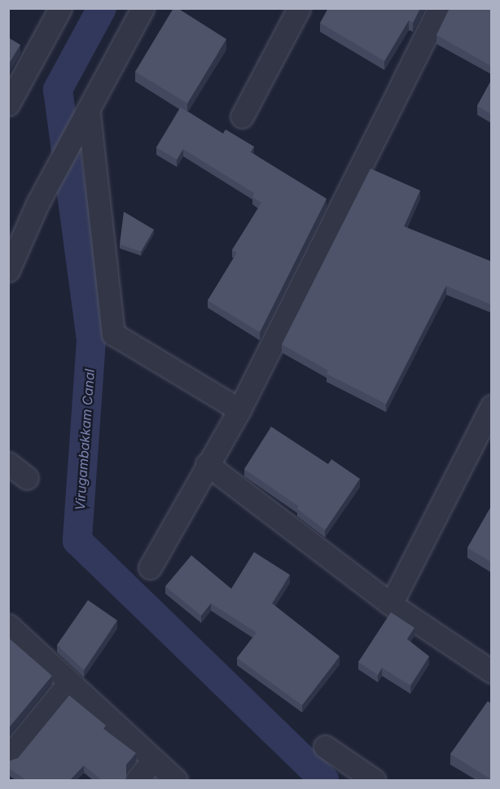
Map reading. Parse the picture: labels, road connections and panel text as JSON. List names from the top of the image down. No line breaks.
{"water":["Virugambakkam Canal"]}
